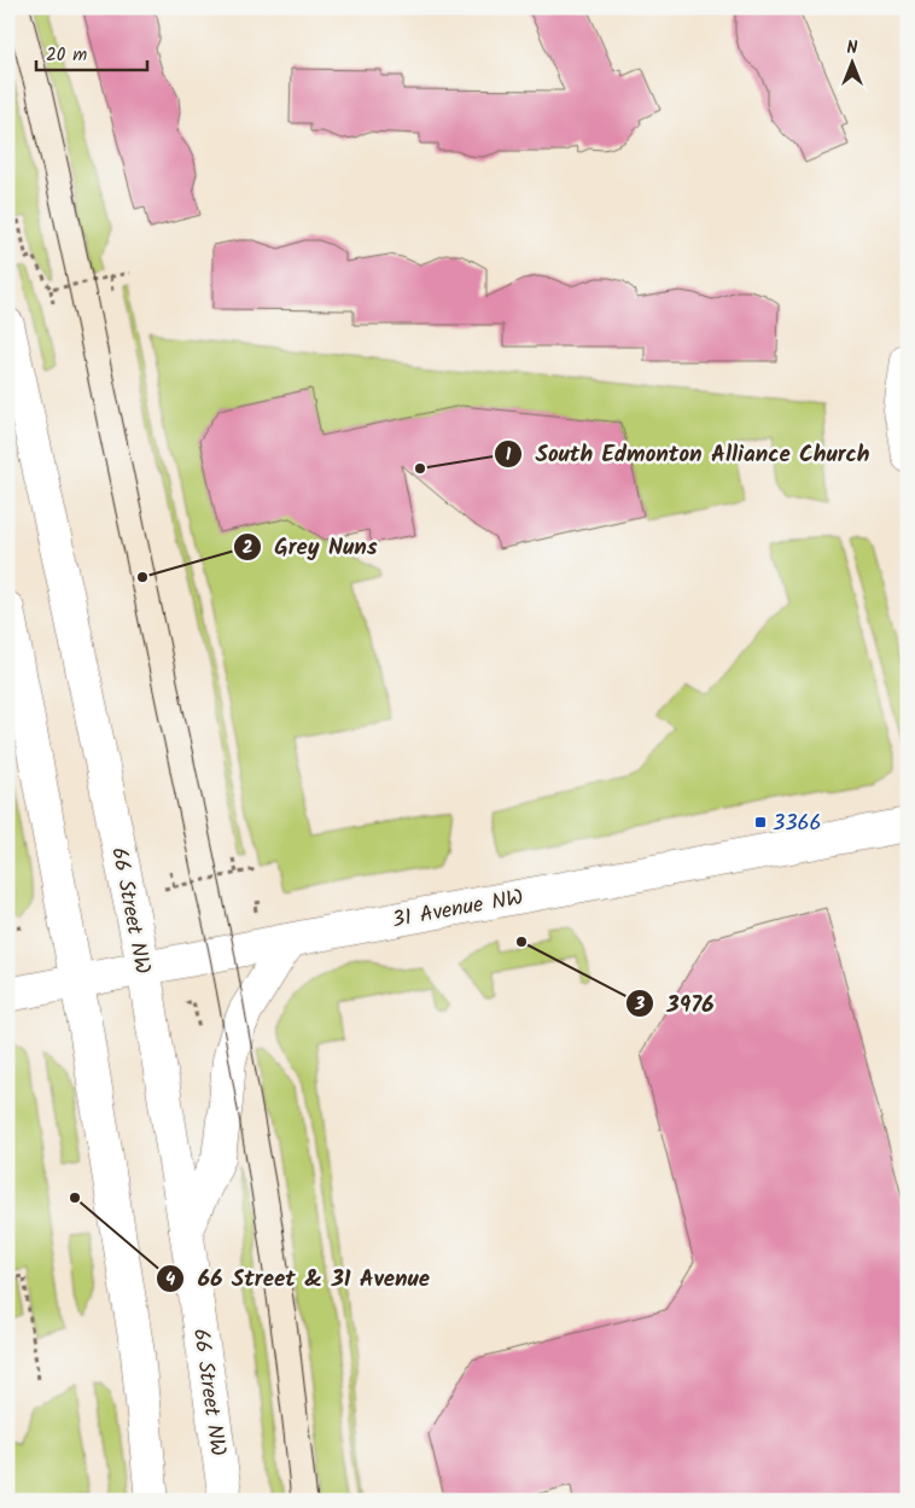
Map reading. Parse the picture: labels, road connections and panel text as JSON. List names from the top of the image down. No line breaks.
{"streets":{"main road":["31 Avenue NW","66 Street NW"]},"crossings":[["31 Avenue NW","66 Street NW"]],"places":{"other":["South Edmonton Alliance Church","Grey Nuns","3976","66 Street & 31 Avenue"],"transit":["3366"]},"scale_bar":"20 m","north":"top"}
